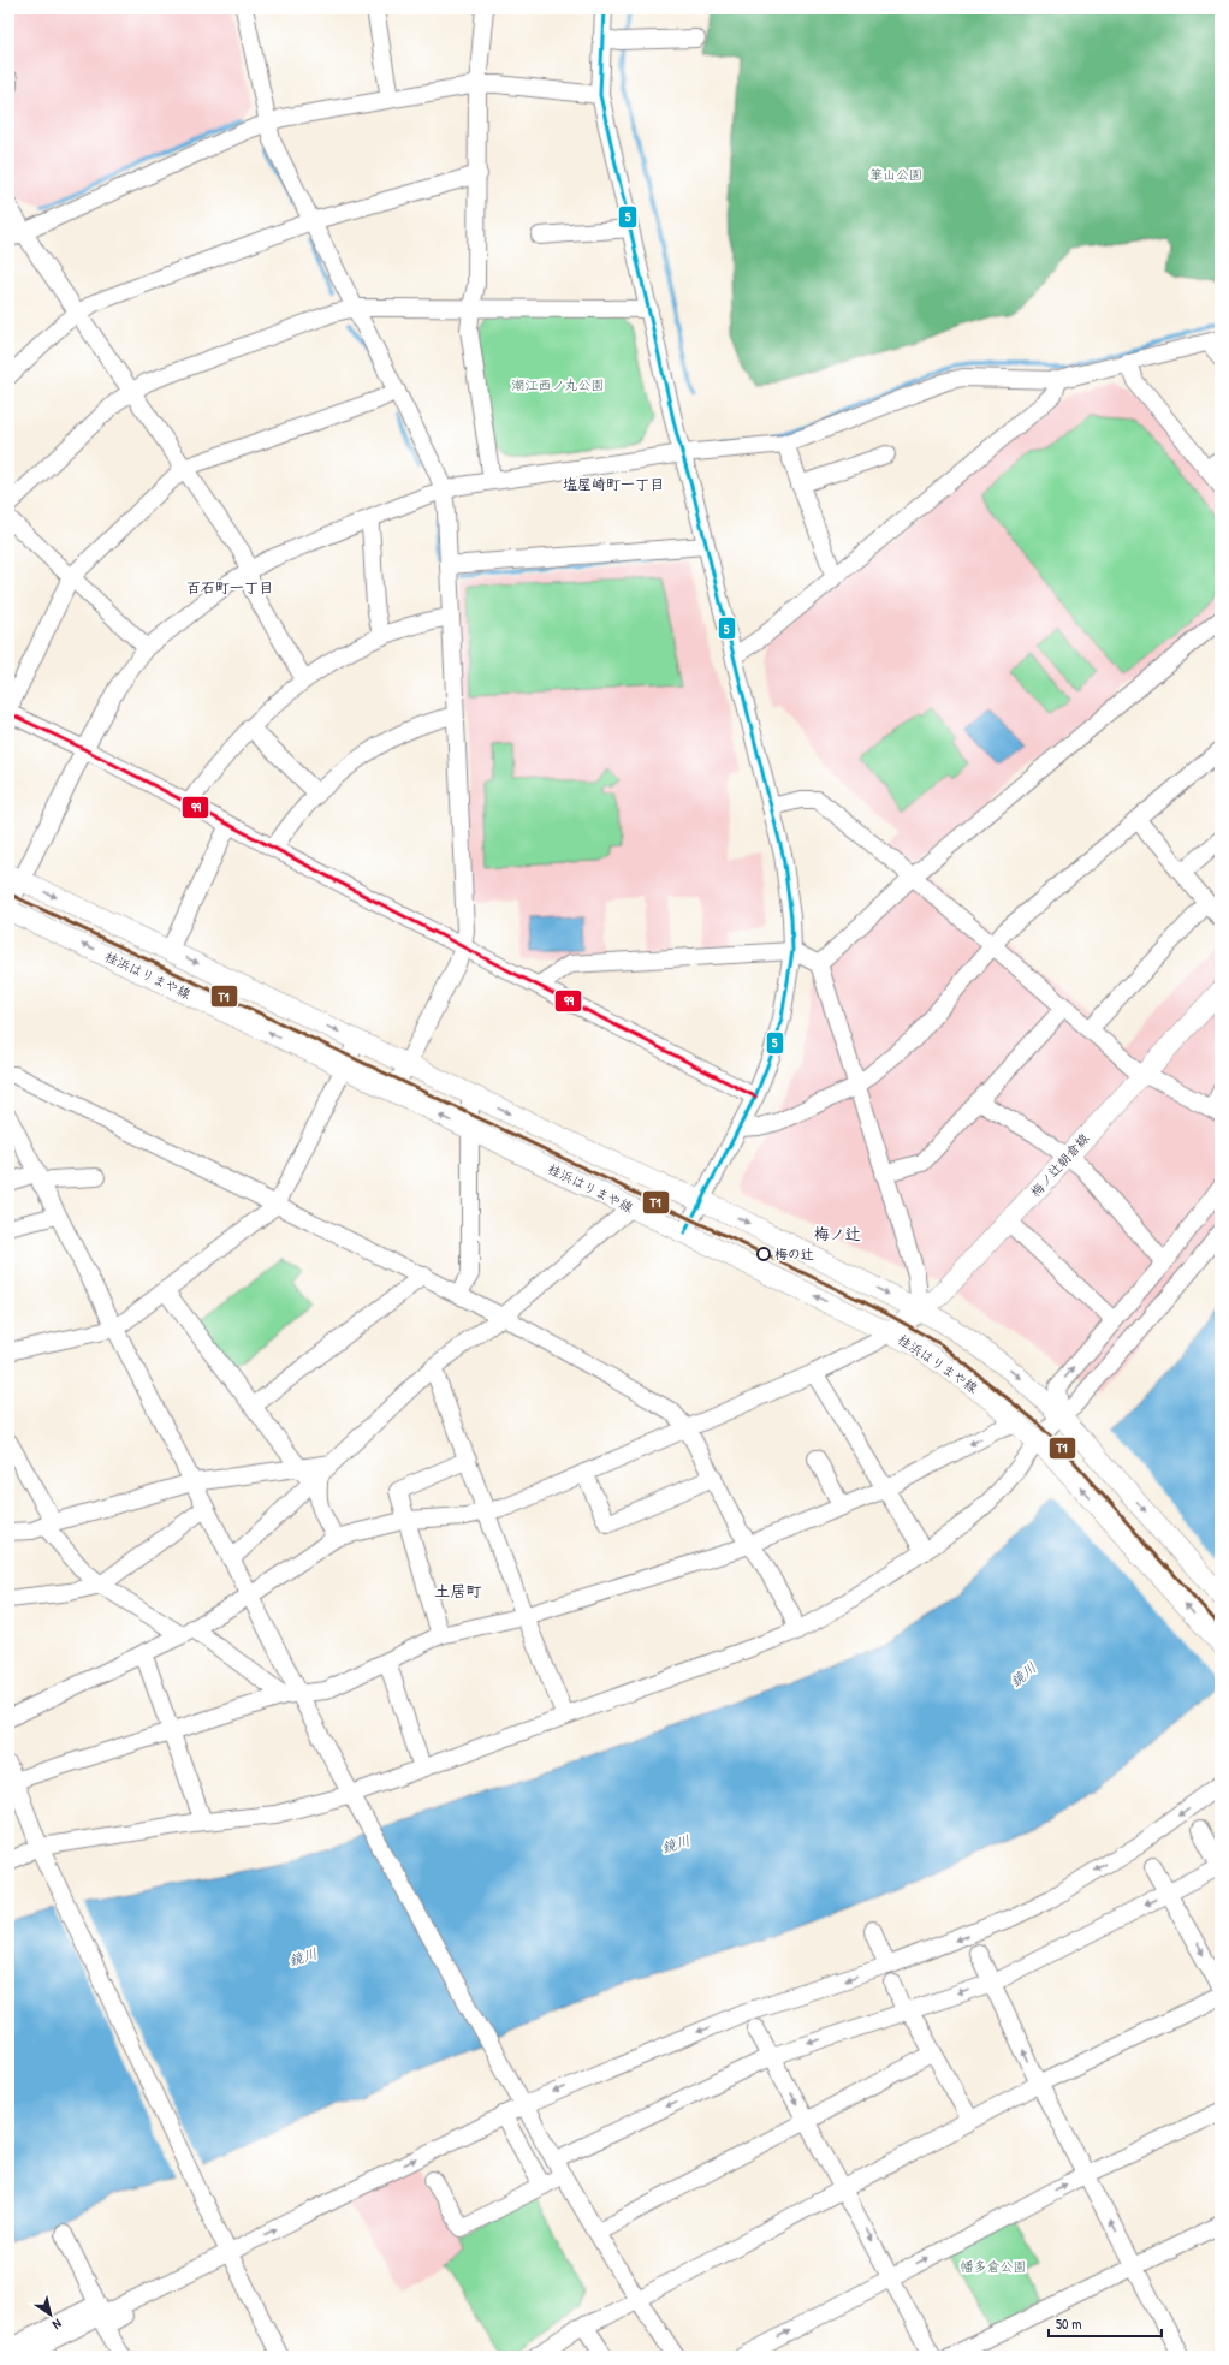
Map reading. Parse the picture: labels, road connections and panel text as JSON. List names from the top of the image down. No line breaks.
{"streets":{"main road":["桂浜はりまや線","梅ノ辻朝倉線"]},"crossings":[["桂浜はりまや線","梅ノ辻朝倉線"]],"districts":["塩屋崎町一丁目","百石町一丁目","梅ノ辻","土居町"],"water":["鏡川"],"parks":["筆山公園","潮江西ノ丸公園","幡多倉公園"],"places":["梅の辻"],"lines":["transit line 5","transit line 99","transit line T1"],"scale_bar":"50 m","north":"bottom right"}
